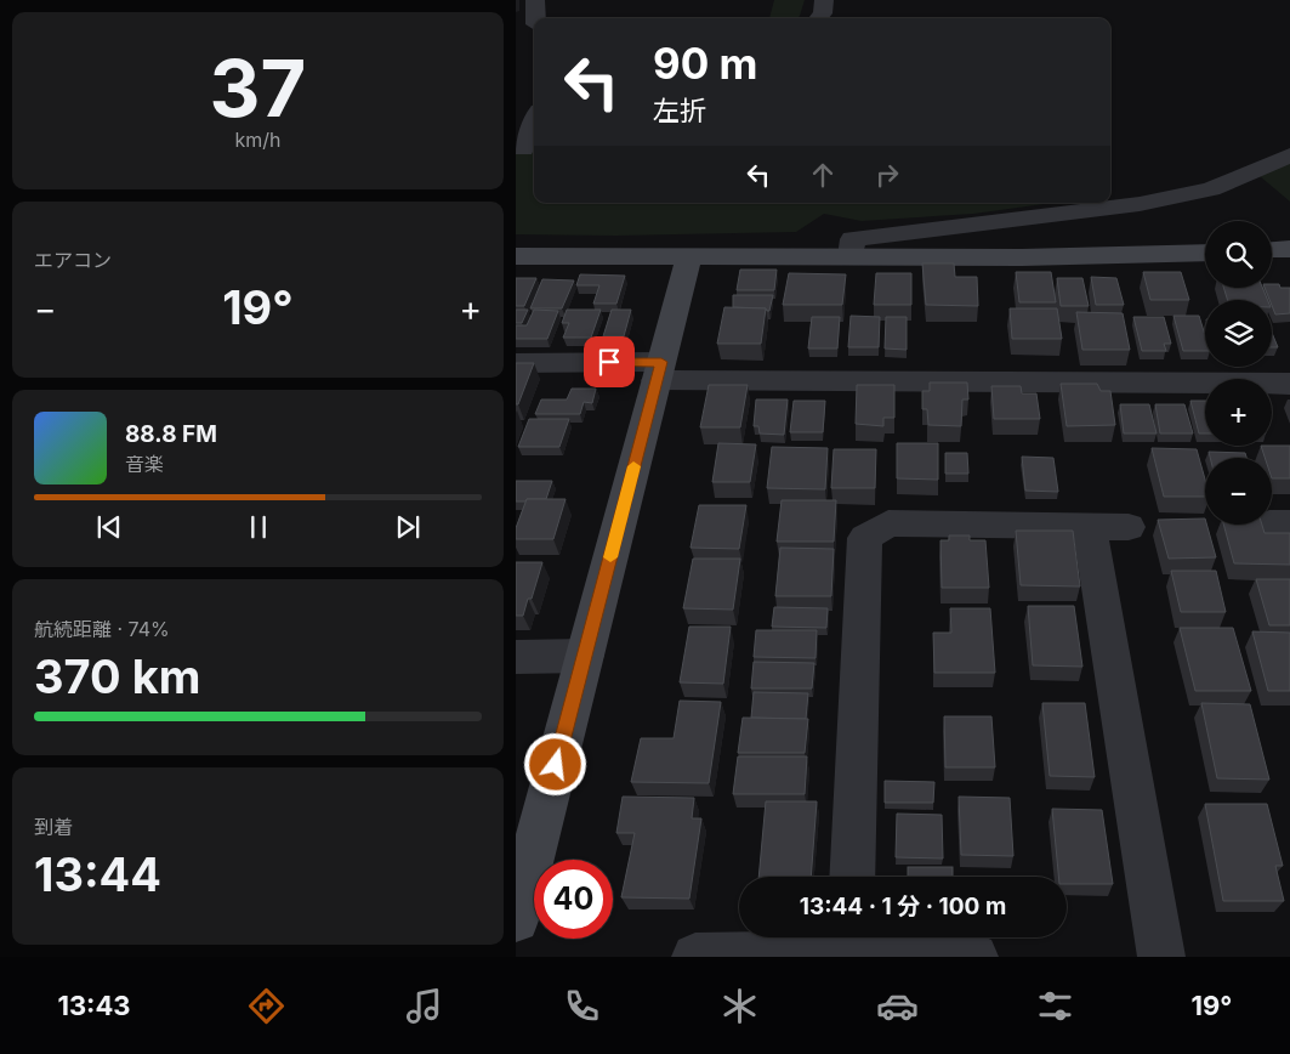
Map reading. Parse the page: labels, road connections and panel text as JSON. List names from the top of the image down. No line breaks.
{"page":{"tile":[["37","km/h"],"エアコン",["航続距離 · 74%","370 km"],["到着","13:44"]],"turn":["90 m","左折"],"map_buttons":["+","−"],"heat":["−","19°","+"],"song":["88.8 FM","音楽"],"limit":"40","trip":"13:44 · 1 分 · 100 m","tabs":["13:43","19°"]}}
